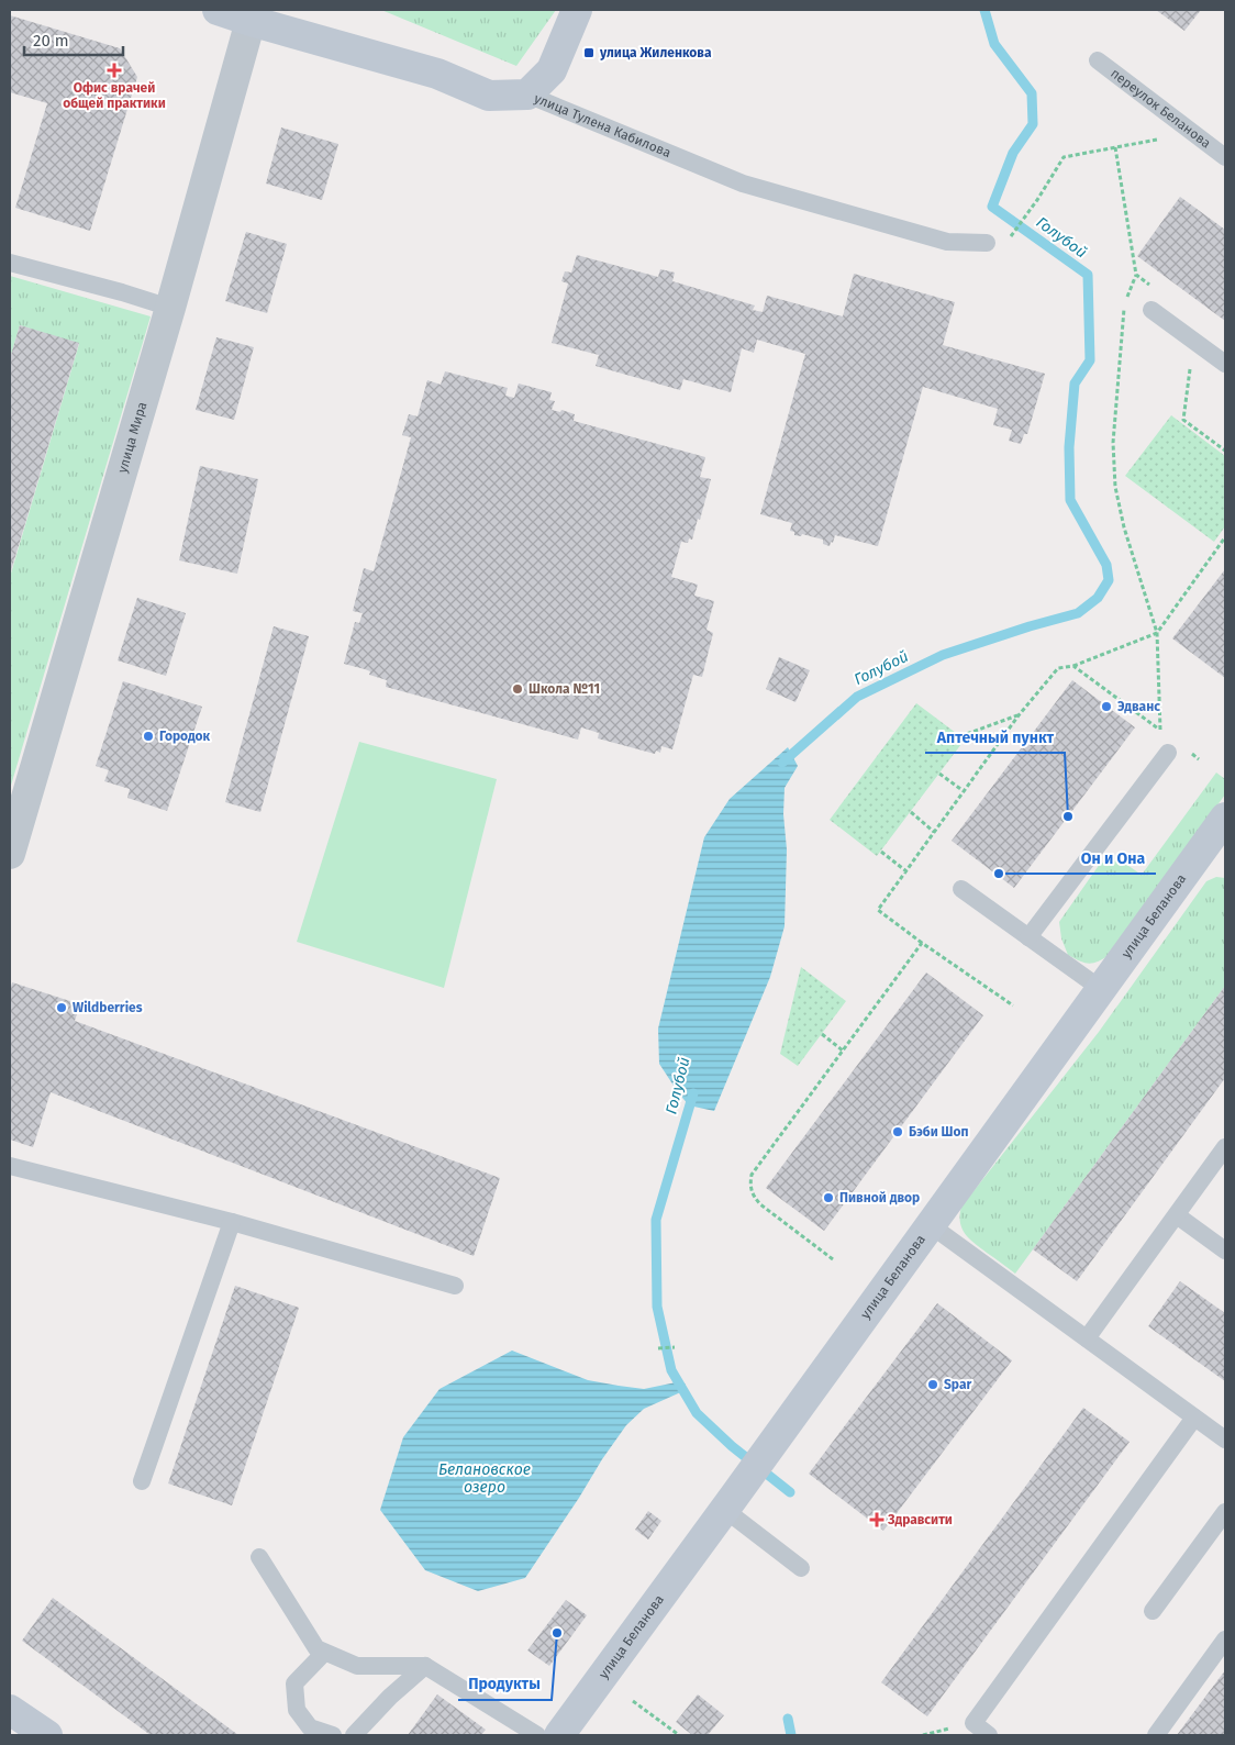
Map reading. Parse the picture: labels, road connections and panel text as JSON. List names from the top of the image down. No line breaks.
{"streets":{"street":["улица Тулена Кабилова","улица Мира","улица Беланова"],"lane":["переулок Беланова"]},"crossings":[["улица Тулена Кабилова","улица Мира"]],"water":["Голубой","Белановское озеро"],"places":{"transit":["улица Жиленкова"],"health":["Офис врачей общей практики","Здравсити"],"other":["Школа №11","Эдванс","Городок","Аптечный пункт","Он и Она","Wildberries","Бэби Шоп","Пивной двор","Spar","Продукты"]},"scale_bar":"20 m"}
